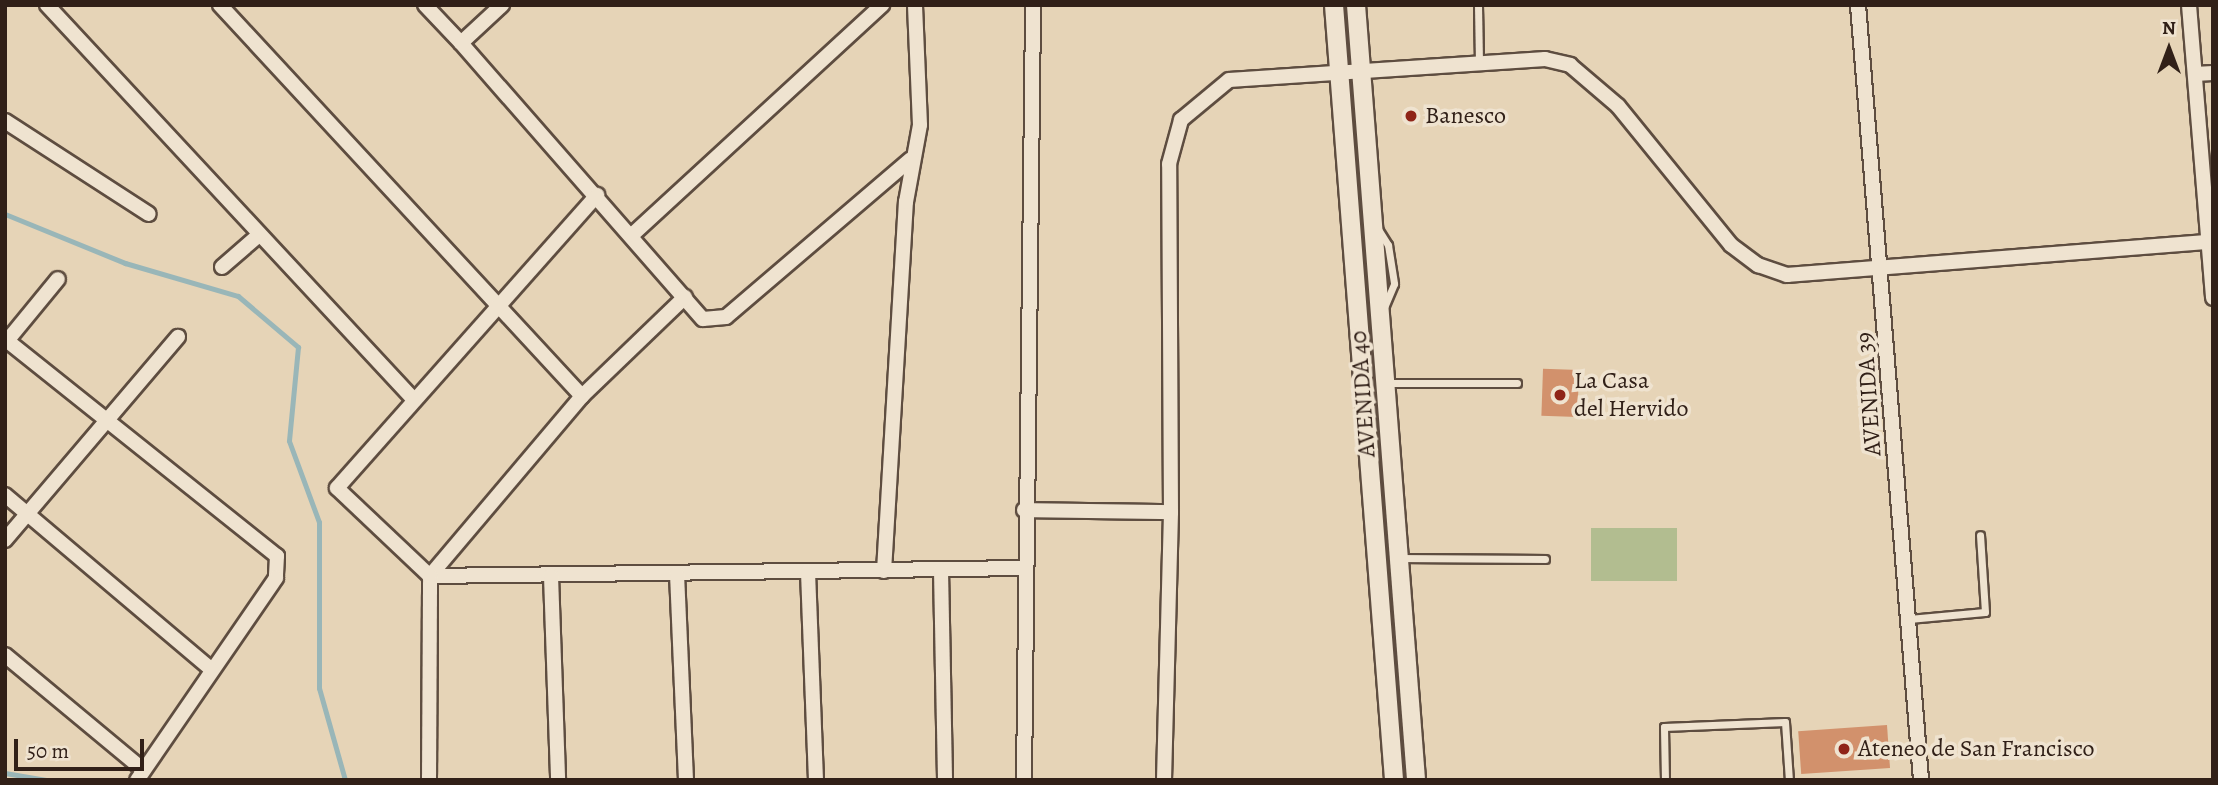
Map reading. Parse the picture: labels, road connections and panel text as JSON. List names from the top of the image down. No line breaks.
{"streets":{"street":["AVENIDA 40","AVENIDA 39"]},"places":["Banesco","La Casa del Hervido","Ateneo de San Francisco"],"scale_bar":"50 m","north":"top"}
